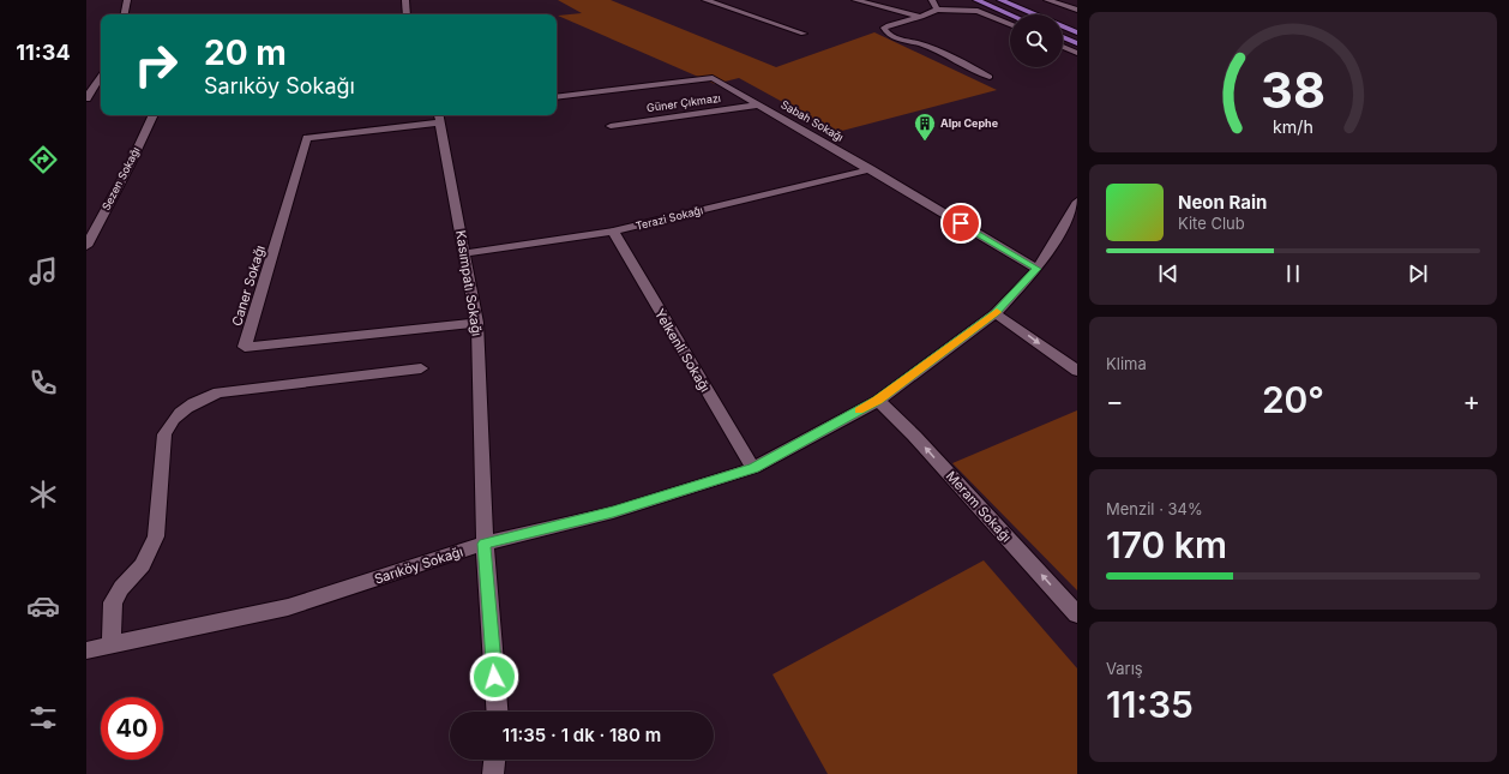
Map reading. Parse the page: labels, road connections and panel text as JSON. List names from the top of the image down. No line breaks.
{"streets":{"street":["Güner Çıkmazı","Sabah Sokağı","Sezen Sokağı","Terazi Sokağı","Kasımpatı Sokağı","Caner Sokağı","Yelkenli Sokağı","Meram Sokağı","Sarıköy Sokağı"]},"crossings":[["Güner Çıkmazı","Sabah Sokağı"],["Sabah Sokağı","Terazi Sokağı"],["Sabah Sokağı","Sarıköy Sokağı"],["Terazi Sokağı","Kasımpatı Sokağı"],["Terazi Sokağı","Yelkenli Sokağı"],["Kasımpatı Sokağı","Caner Sokağı"],["Kasımpatı Sokağı","Sarıköy Sokağı"],["Yelkenli Sokağı","Sarıköy Sokağı"],["Meram Sokağı","Sarıköy Sokağı"]],"one_way":["Meram Sokağı"],"places":{"building":["Alpı Cephe"]},"page":{"tabs":"11:34","turn":["20 m","Sarıköy Sokağı"],"song":["Neon Rain","Kite Club"],"tile":["Klima",["Menzil · 34%","170 km"],["Varış","11:35"]],"heat":["−","20°","+"],"limit":"40","trip":"11:35 · 1 dk · 180 m","gauge":["38","km/h"]}}
